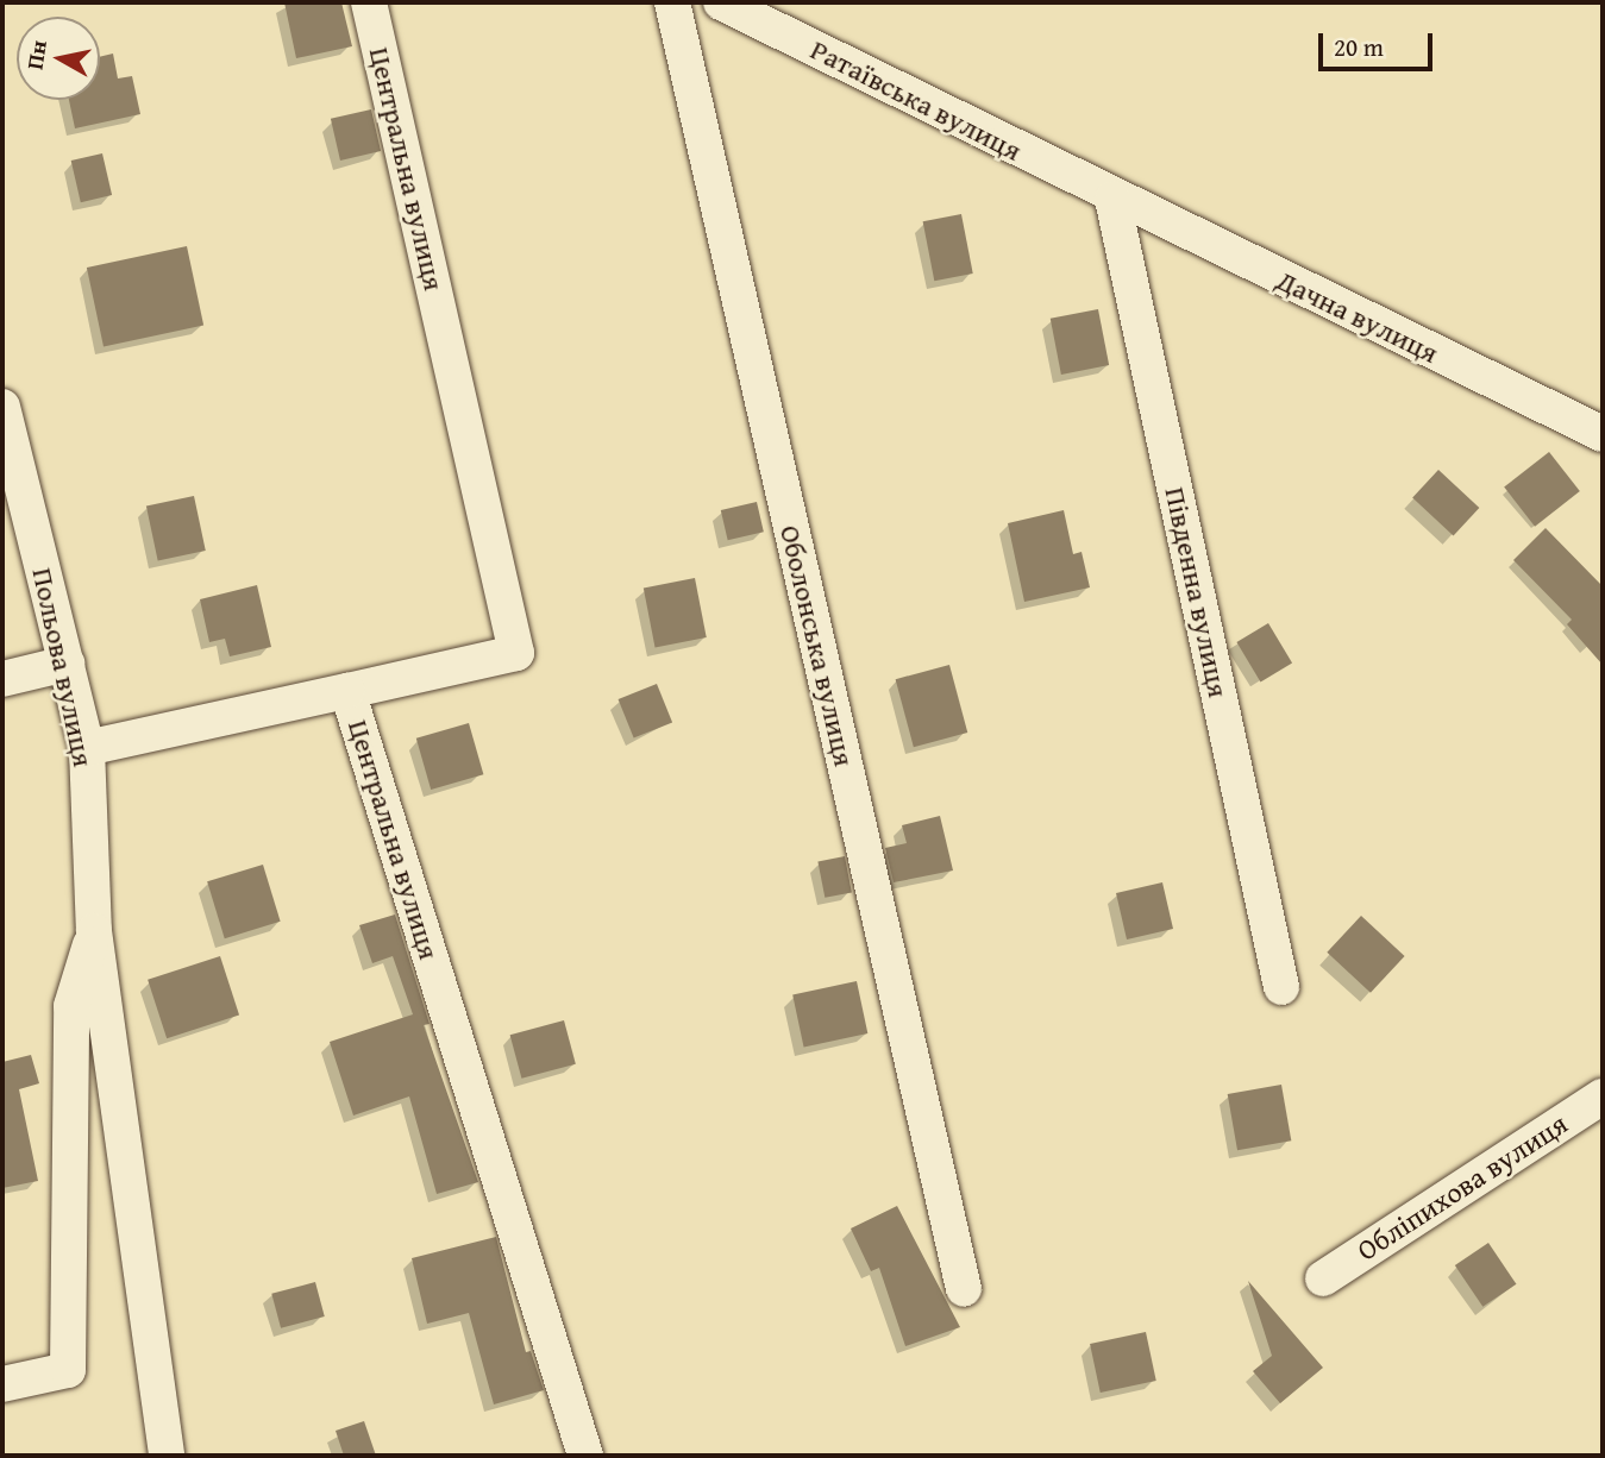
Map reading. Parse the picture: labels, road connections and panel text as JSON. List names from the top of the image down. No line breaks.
{"streets":{"street":["Ратаївська вулиця","Центральна вулиця","Дачна вулиця","Південна вулиця","Оболонська вулиця","Польова вулиця","Обліпихова вулиця"]},"crossings":[["Ратаївська вулиця","Дачна вулиця"],["Ратаївська вулиця","Південна вулиця"],["Дачна вулиця","Південна вулиця"]],"scale_bar":"20 m","north":"left"}
